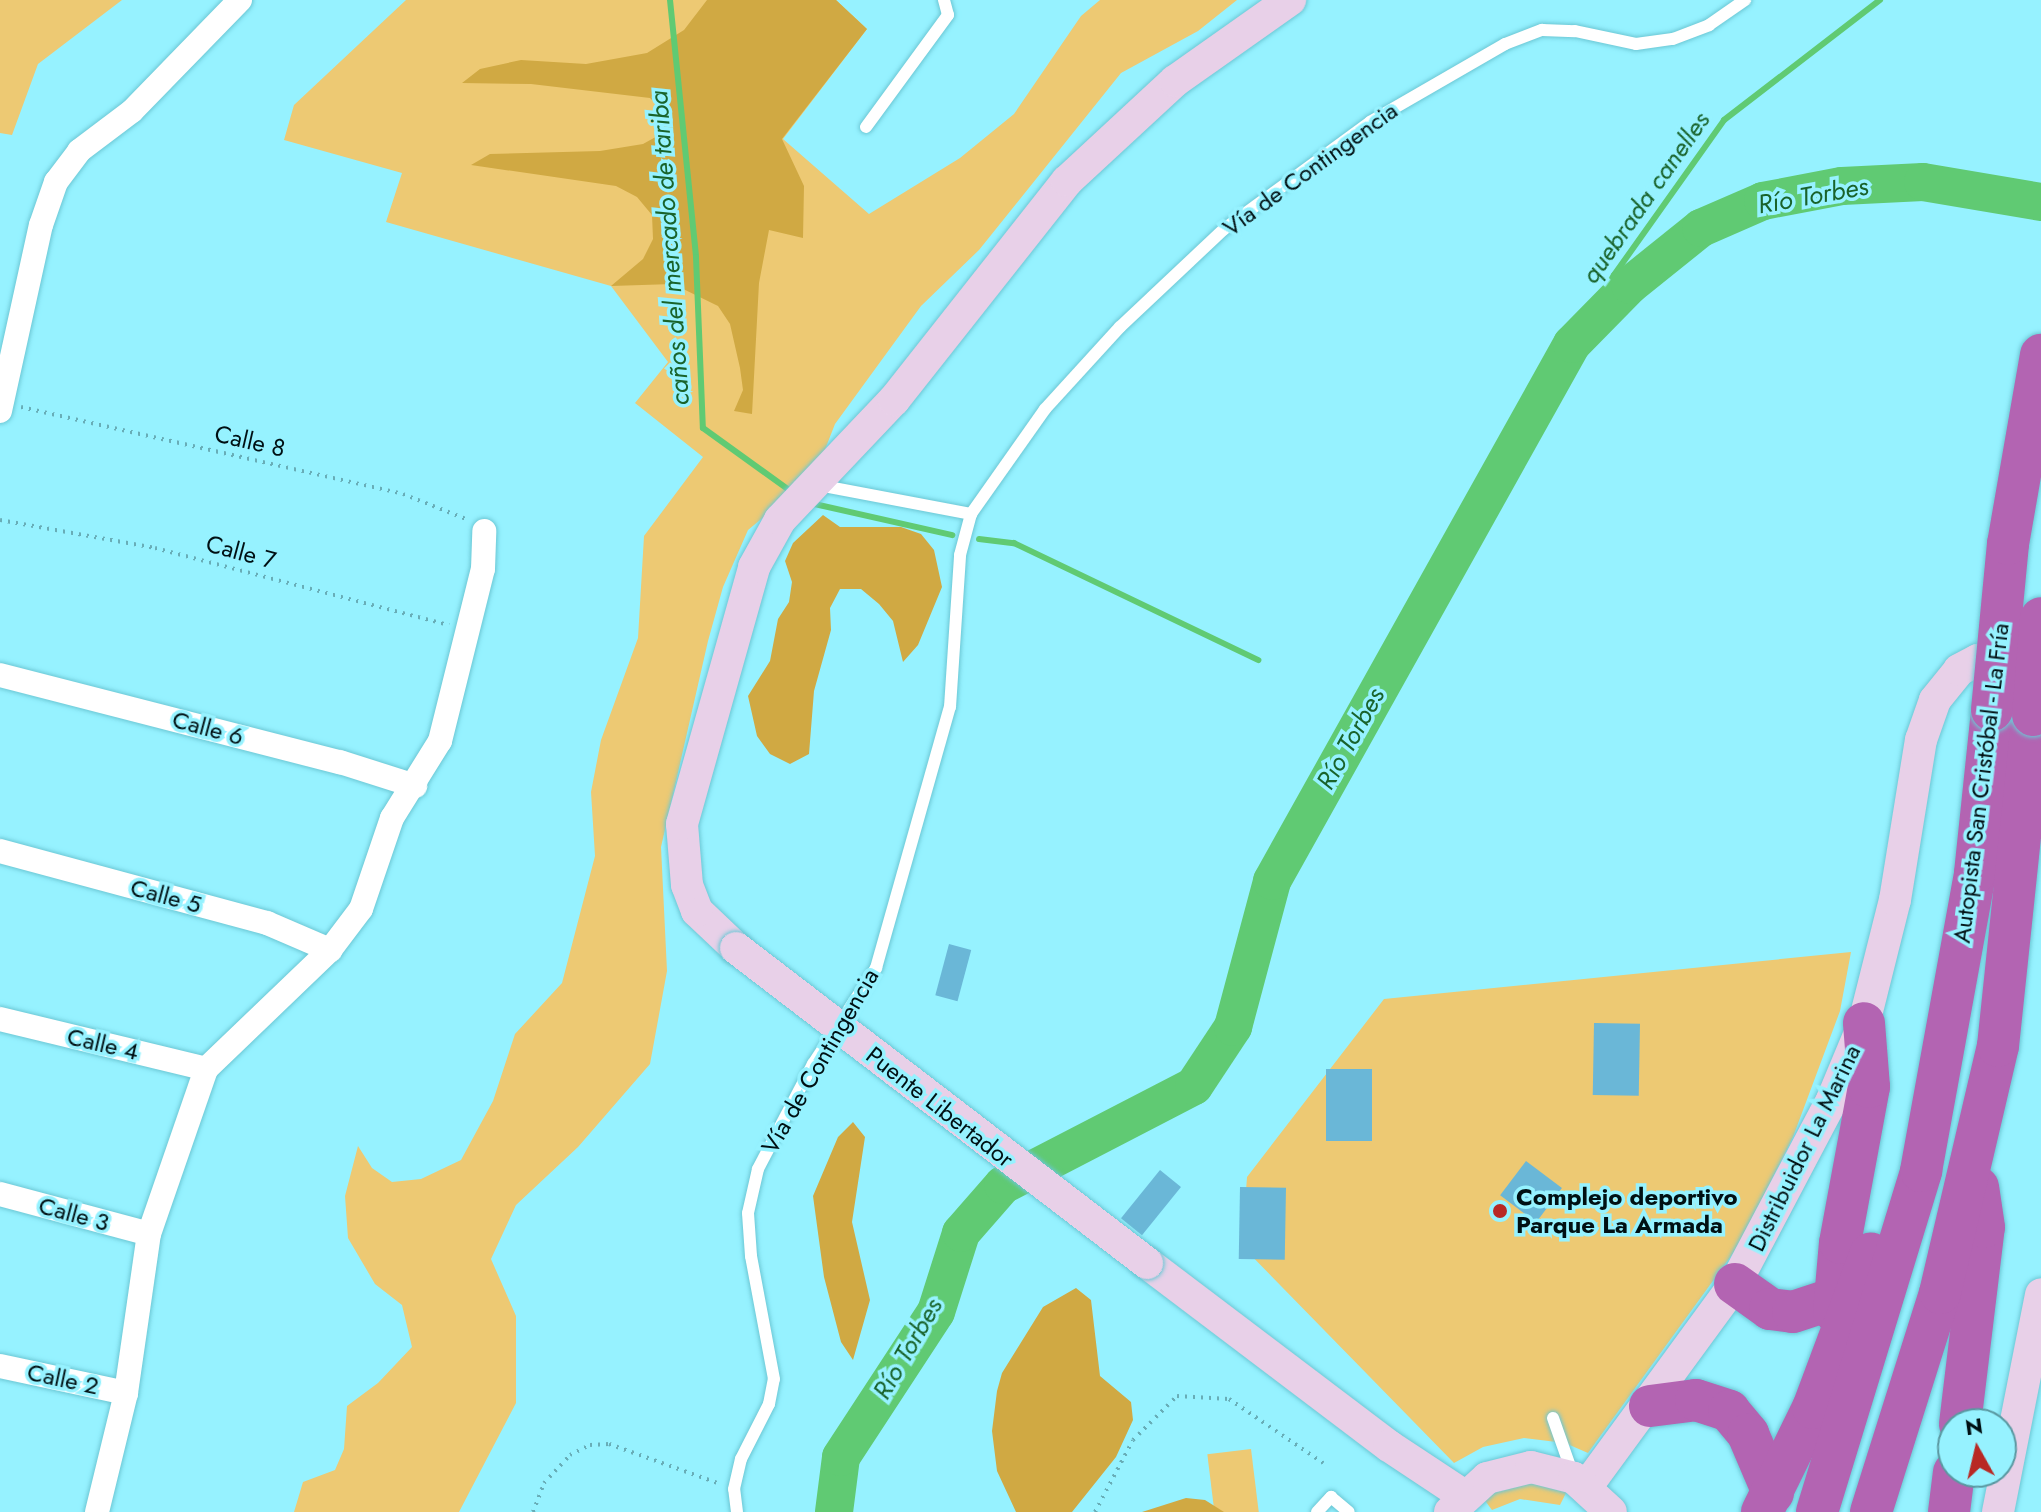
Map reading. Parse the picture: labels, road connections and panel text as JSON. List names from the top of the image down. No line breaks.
{"streets":{"highway":["Autopista San Cristóbal - La Fría"],"street":["Calle 6","Calle 5","Calle 4","Puente Libertador","Distribuidor La Marina","Calle 3","Calle 2"],"lane":["Vía de Contingencia"],"path":["Calle 8","Calle 7"]},"water":["Río Torbes","quebrada canelles","caños del mercado de tariba"],"places":["Complejo deportivo Parque La Armada"],"north":"top"}
